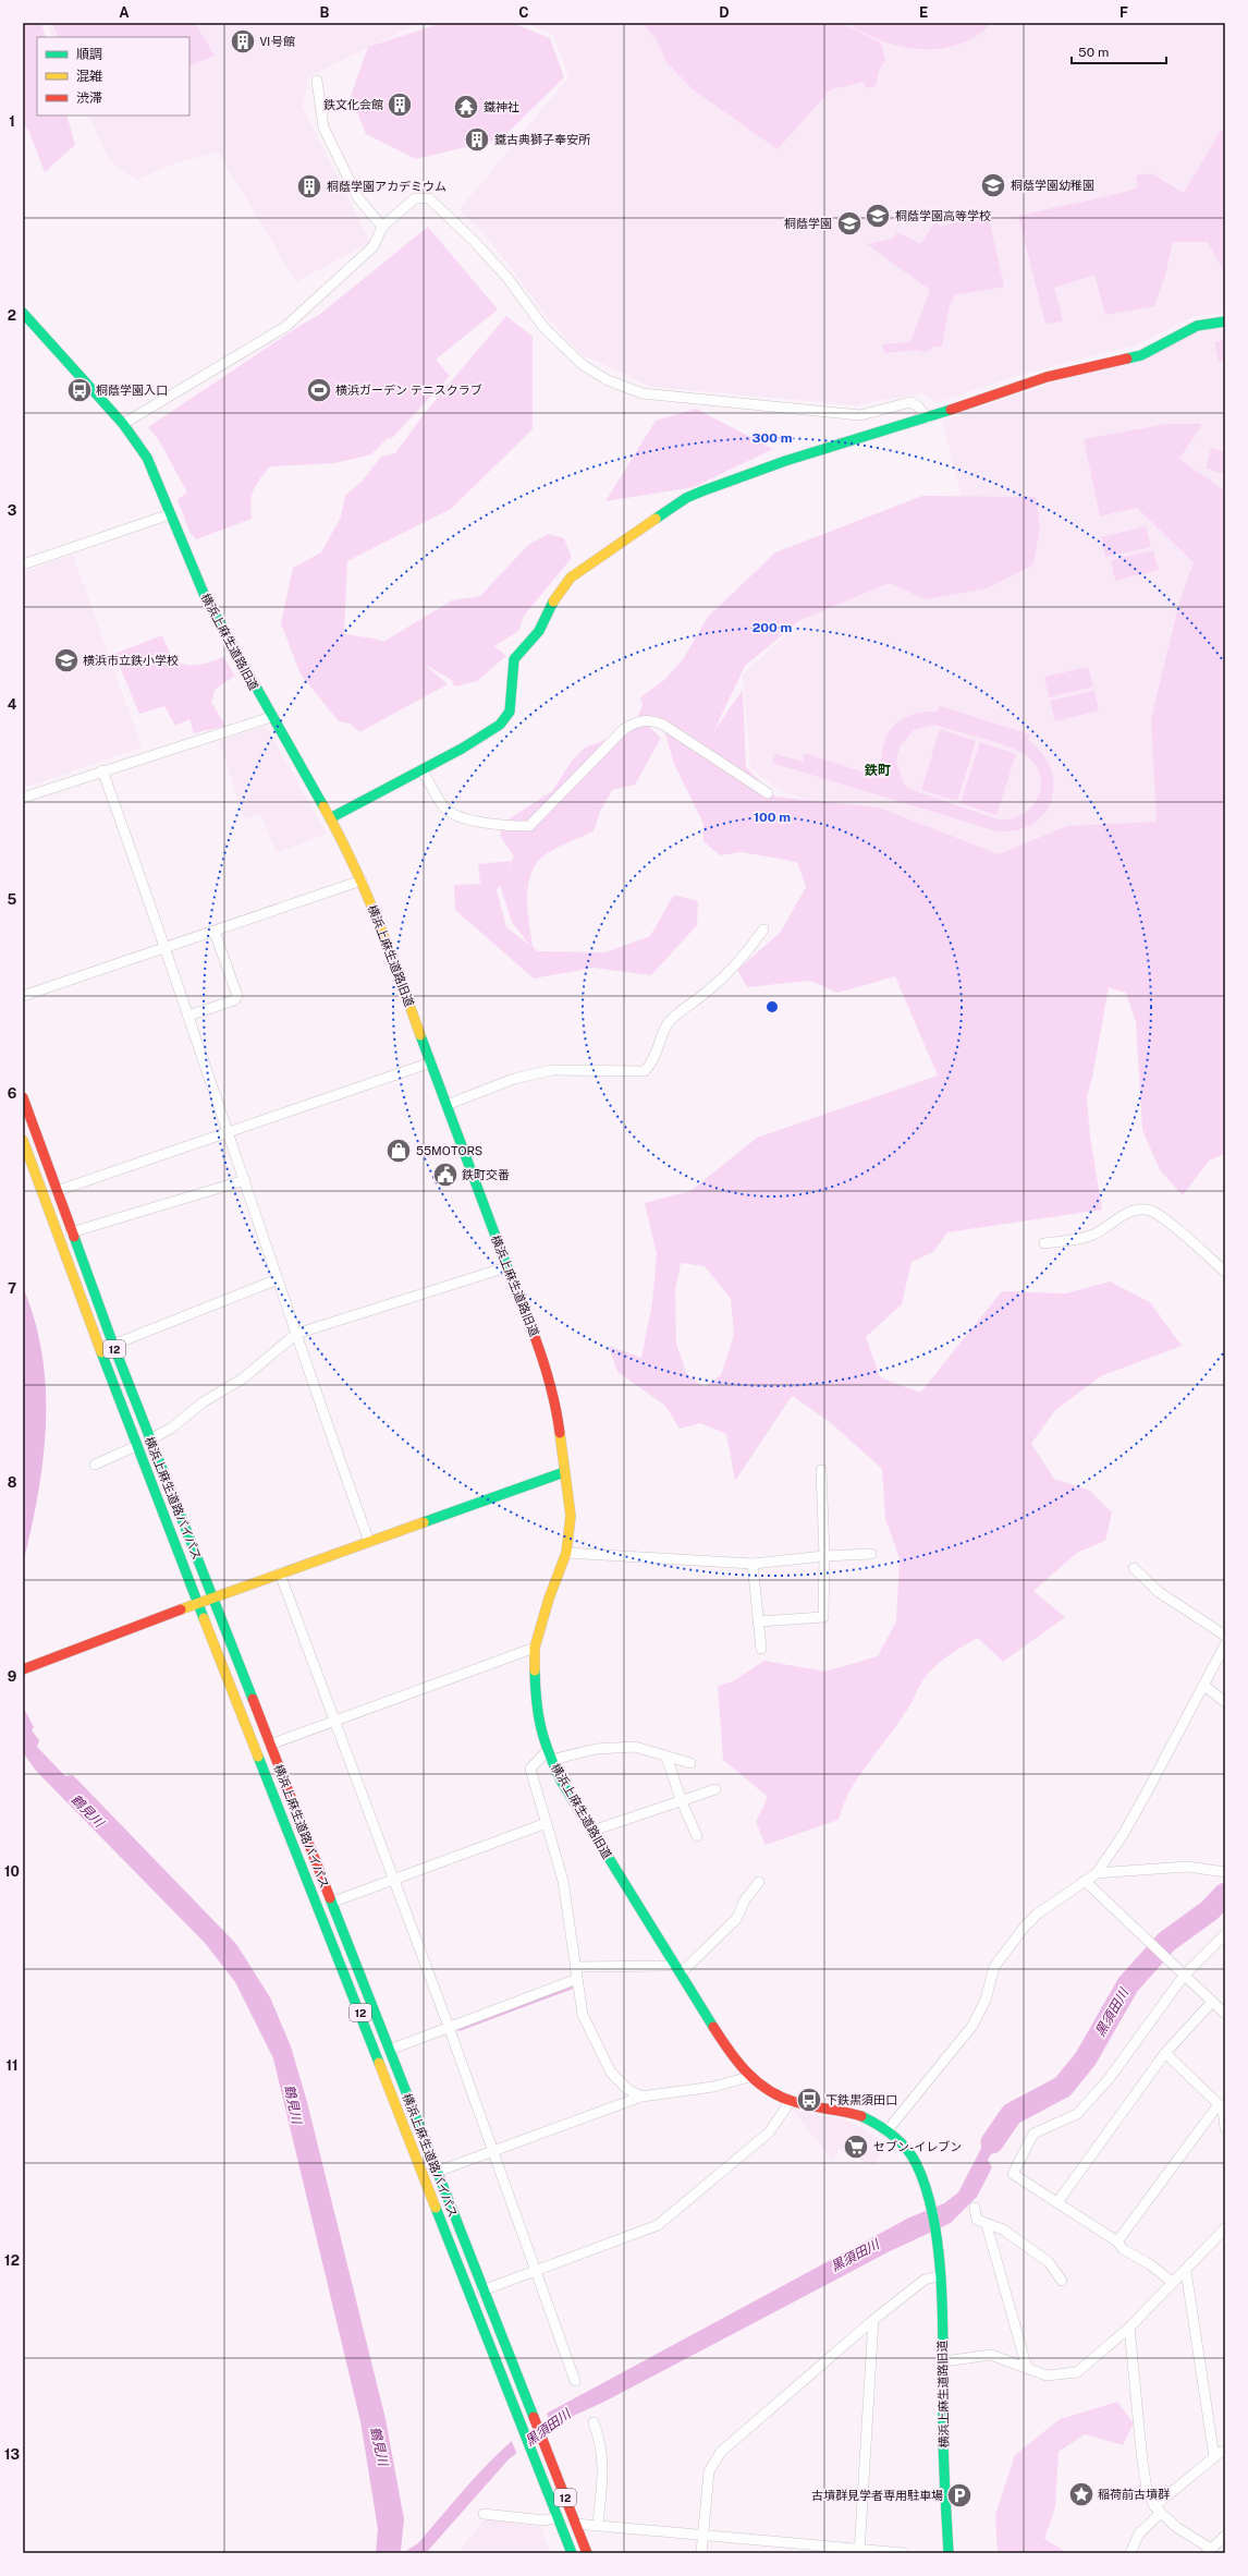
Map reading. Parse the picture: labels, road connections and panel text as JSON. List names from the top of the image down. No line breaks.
{"streets":{"street":["横浜上麻生道路旧道","12","横浜上麻生道路バイパス"]},"districts":["鉄町"],"water":["鶴見川","黒須田川"],"places":{"building":["Ⅵ号館","鉄文化会館","鐵古典獅子奉安所","桐蔭学園アカデミウム"],"temple":["鐵神社"],"school or university":["桐蔭学園幼稚園","桐蔭学園高等学校","桐蔭学園","横浜市立鉄小学校"],"bus stop":["桐蔭学園入口","下鉄黒須田口"],"sports":["横浜ガーデン テニスクラブ"],"shop":["55MOTORS"],"public building":["鉄町交番"],"supermarket":["セブン-イレブン"],"place":["稲荷前古墳群"],"parking":["古墳群見学者専用駐車場"]},"legend":["順調","混雑","渋滞"],"scale_bar":"50 m","grid":{"columns":["A","B","C","D","E","F"],"rows":["1","2","3","4","5","6","7","8","9","10","11","12","13"]},"rings":["300 m","200 m","100 m"]}
